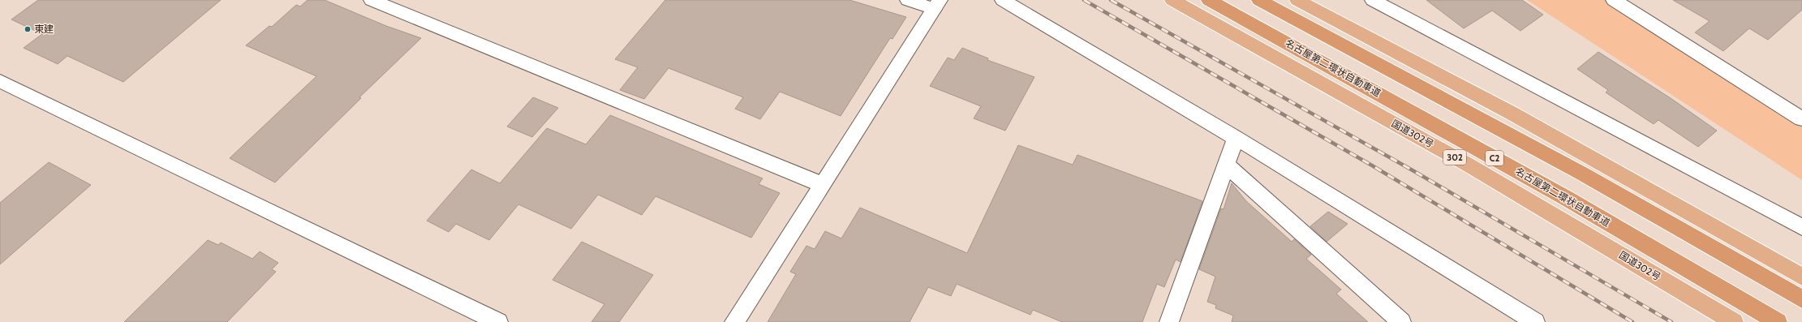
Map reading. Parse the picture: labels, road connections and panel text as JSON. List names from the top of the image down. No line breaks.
{"streets":{"highway":["名古屋第二環状自動車道","国道302号","302","C2"]},"places":["東建"]}
